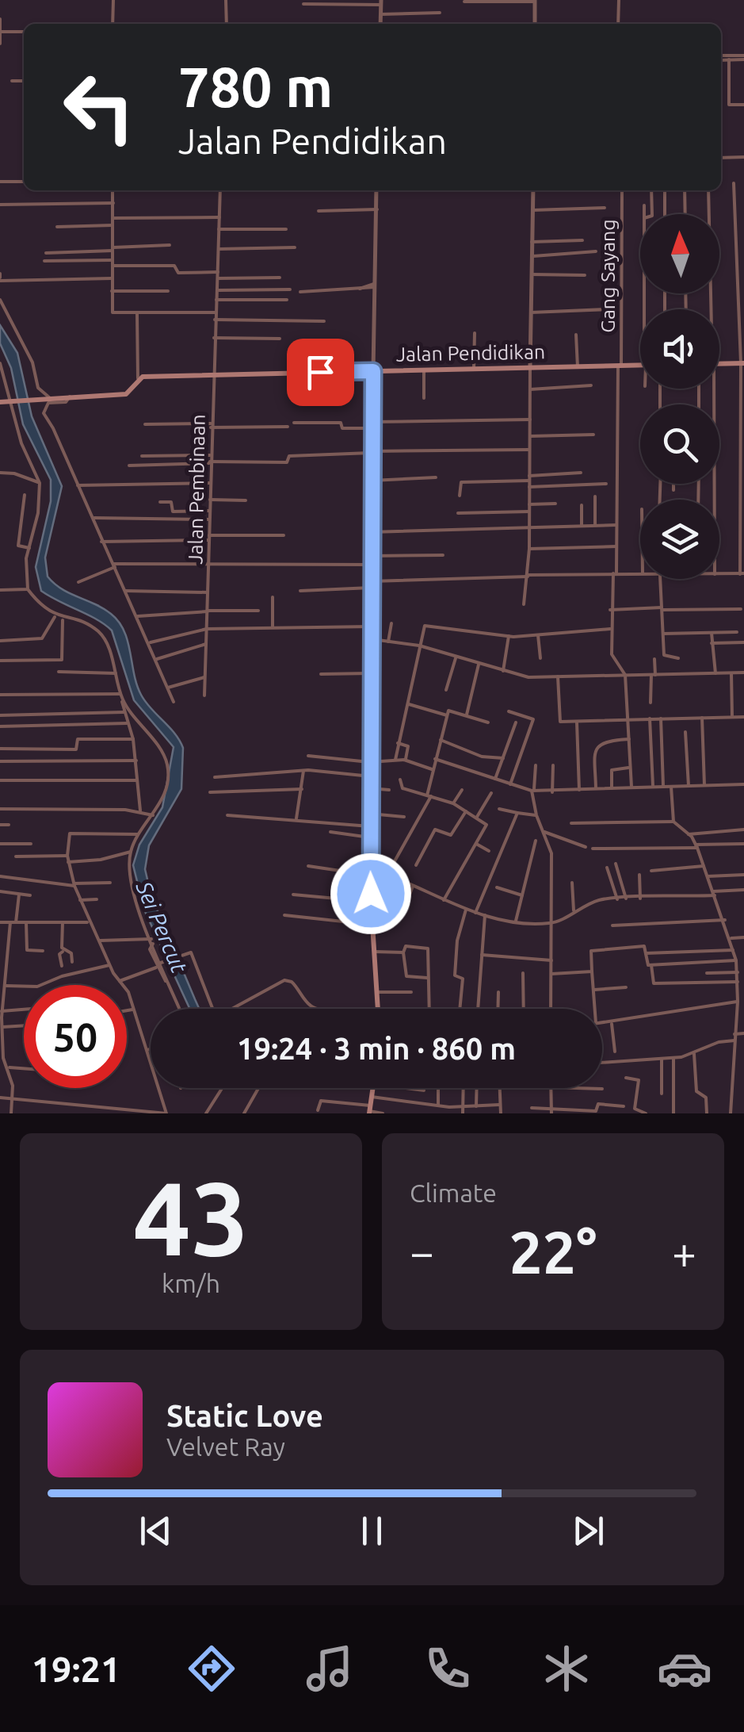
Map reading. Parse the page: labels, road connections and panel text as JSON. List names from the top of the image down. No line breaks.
{"streets":{"main road":["Jalan Pendidikan"],"street":["Gang Sayang","Jalan Pembinaan"]},"crossings":[["Gang Sayang","Jalan Pendidikan"],["Jalan Pendidikan","Jalan Pembinaan"]],"water":["Sei Percut"],"north":"top","page":{"turn":["780 m","Jalan Pendidikan"],"limit":"50","trip":"19:24 · 3 min · 860 m","tile":[["43","km/h"],"Climate"],"heat":["−","22°","+"],"song":["Static Love","Velvet Ray"],"tabs":"19:21"}}
